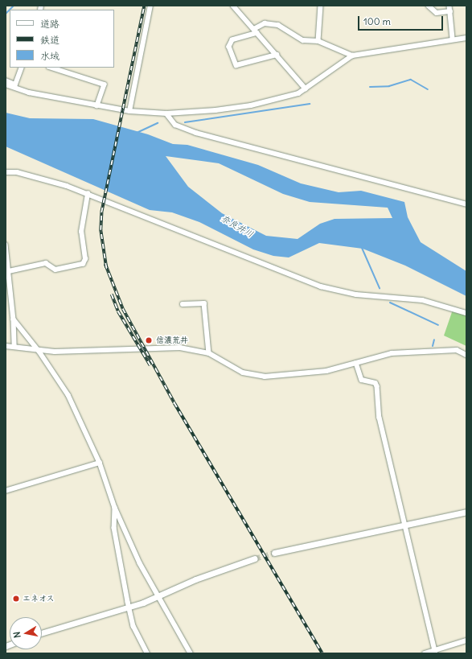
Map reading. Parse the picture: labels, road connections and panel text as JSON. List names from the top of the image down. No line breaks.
{"water":["奈良井川"],"places":["信濃荒井","エネオス"],"legend":["道路","鉄道","水域"],"scale_bar":"100 m","north":"left"}
